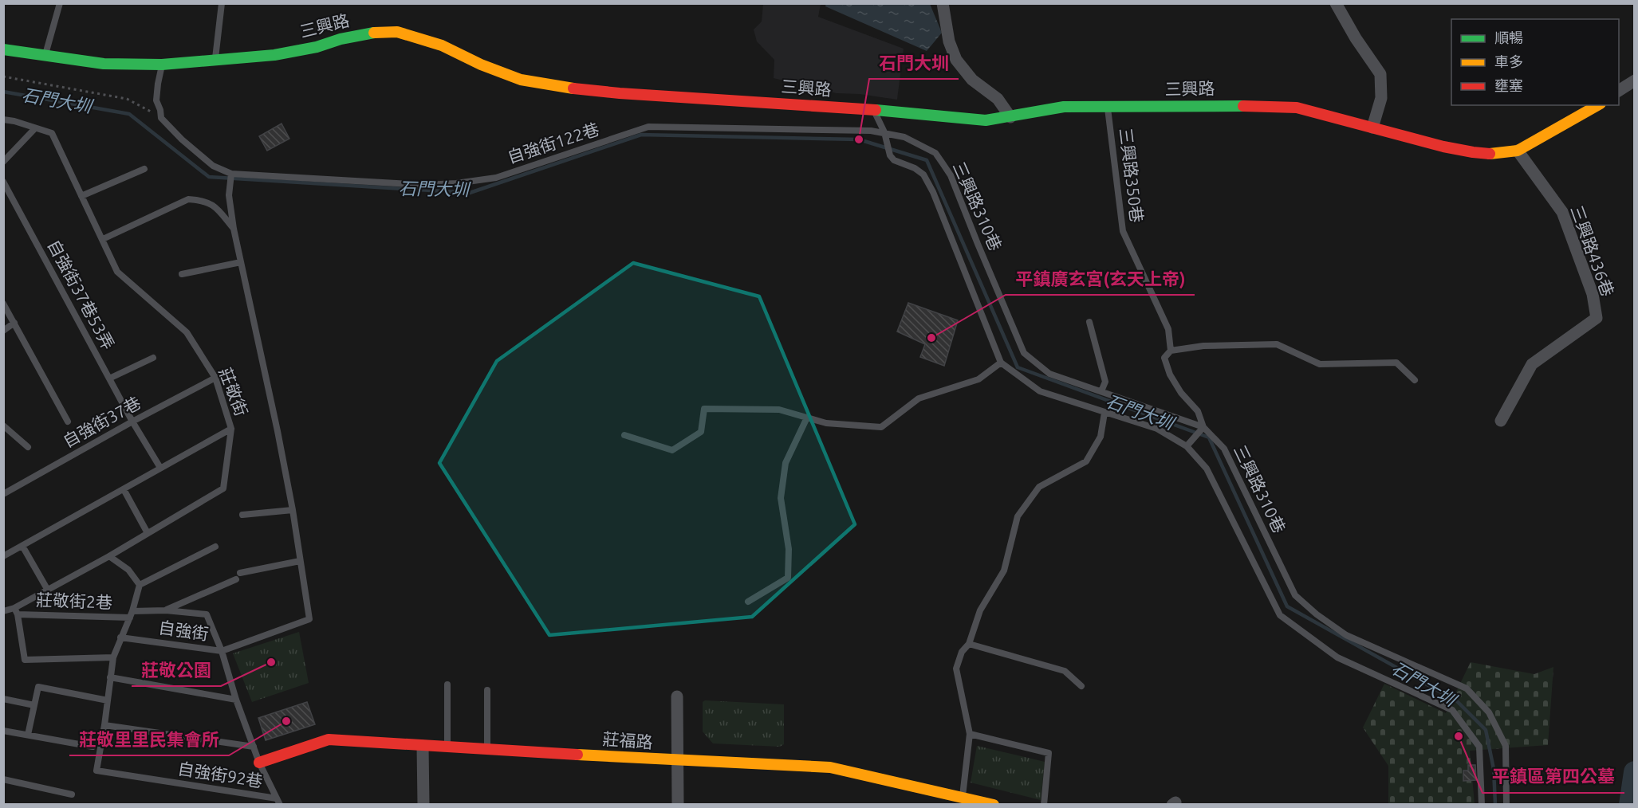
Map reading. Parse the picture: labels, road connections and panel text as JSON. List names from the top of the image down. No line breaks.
{"streets":{"street":["三興路","三興路436巷","莊福路"],"lane":["自強街122巷","三興路350巷","三興路310巷","自強街37巷53弄","莊敬街","自強街37巷","莊敬街2巷","自強街","自強街92巷"]},"crossings":[["三興路","三興路350巷"],["三興路","三興路310巷"],["三興路","三興路436巷"],["自強街122巷","三興路310巷"],["三興路350巷","三興路310巷"],["自強街37巷53弄","自強街37巷"],["莊敬街","自強街37巷"],["莊敬街","莊敬街2巷"],["莊敬街2巷","自強街"],["自強街","莊福路"],["自強街","自強街92巷"]],"water":["石門大圳"],"places":["石門大圳","平鎮廣玄宮(玄天上帝)","莊敬公園","莊敬里里民集會所","平鎮區第四公墓"],"legend":["順暢","車多","壅塞"]}
